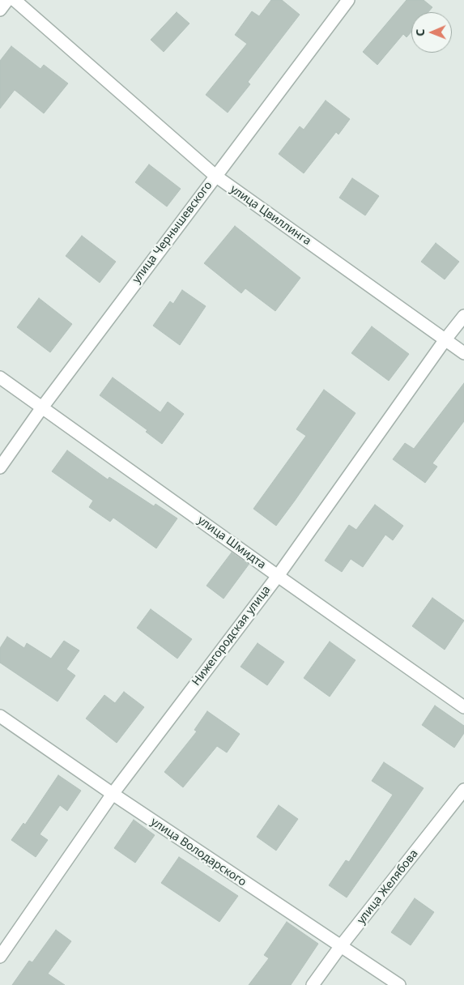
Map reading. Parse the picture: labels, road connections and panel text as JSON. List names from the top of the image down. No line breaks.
{"streets":{"street":["улица Цвиллинга","улица Чернышевского","улица Шмидта","Нижегородская улица","улица Володарского","улица Желябова"]},"crossings":[["улица Цвиллинга","улица Чернышевского"],["улица Цвиллинга","Нижегородская улица"],["улица Чернышевского","улица Шмидта"],["улица Шмидта","Нижегородская улица"],["Нижегородская улица","улица Володарского"],["улица Володарского","улица Желябова"]],"north":"left"}
